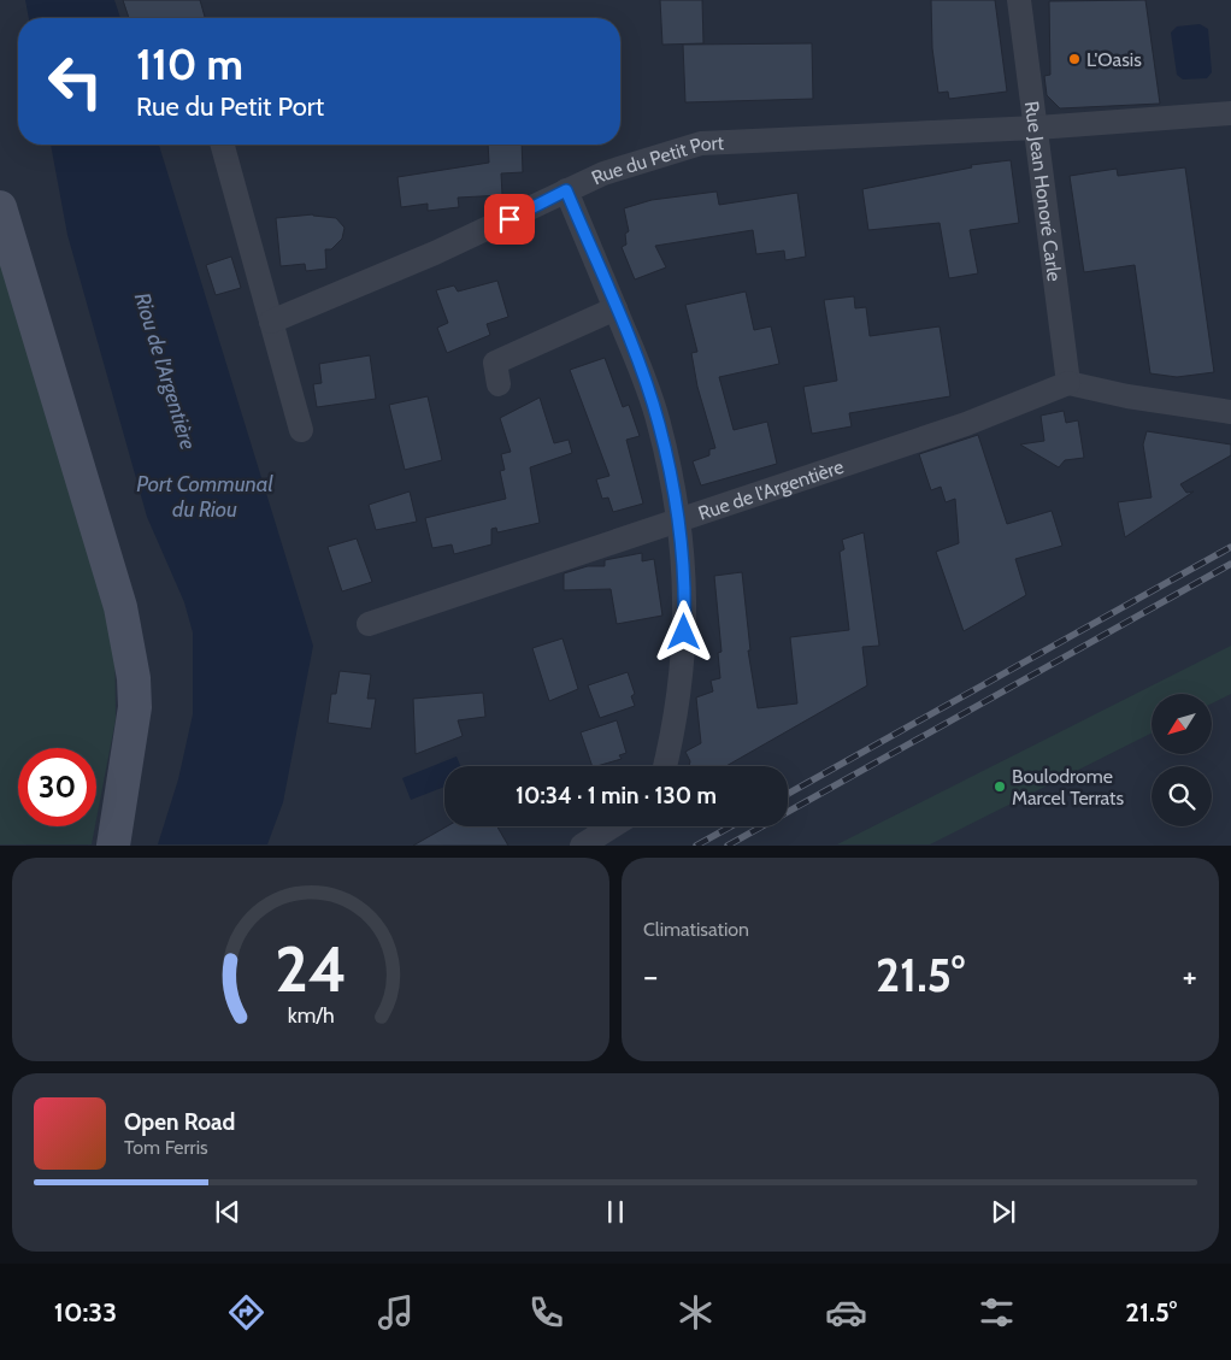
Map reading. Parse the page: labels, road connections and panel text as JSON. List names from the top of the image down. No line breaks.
{"streets":{"street":["Rue du Petit Port","Rue Jean Honoré Carle","Rue de l'Argentière"]},"crossings":[["Rue du Petit Port","Rue Jean Honoré Carle"],["Rue Jean Honoré Carle","Rue de l'Argentière"]],"water":["Riou de l'Argentière","Port Communal du Riou"],"places":["L'Oasis","Boulodrome Marcel Terrats"],"north":"bottom left","page":{"turn":["110 m","Rue du Petit Port"],"limit":"30","trip":"10:34 · 1 min · 130 m","tile":"Climatisation","heat":["−","21.5°","+"],"song":["Open Road","Tom Ferris"],"tabs":["10:33","21.5°"],"gauge":["24","km/h"]}}
